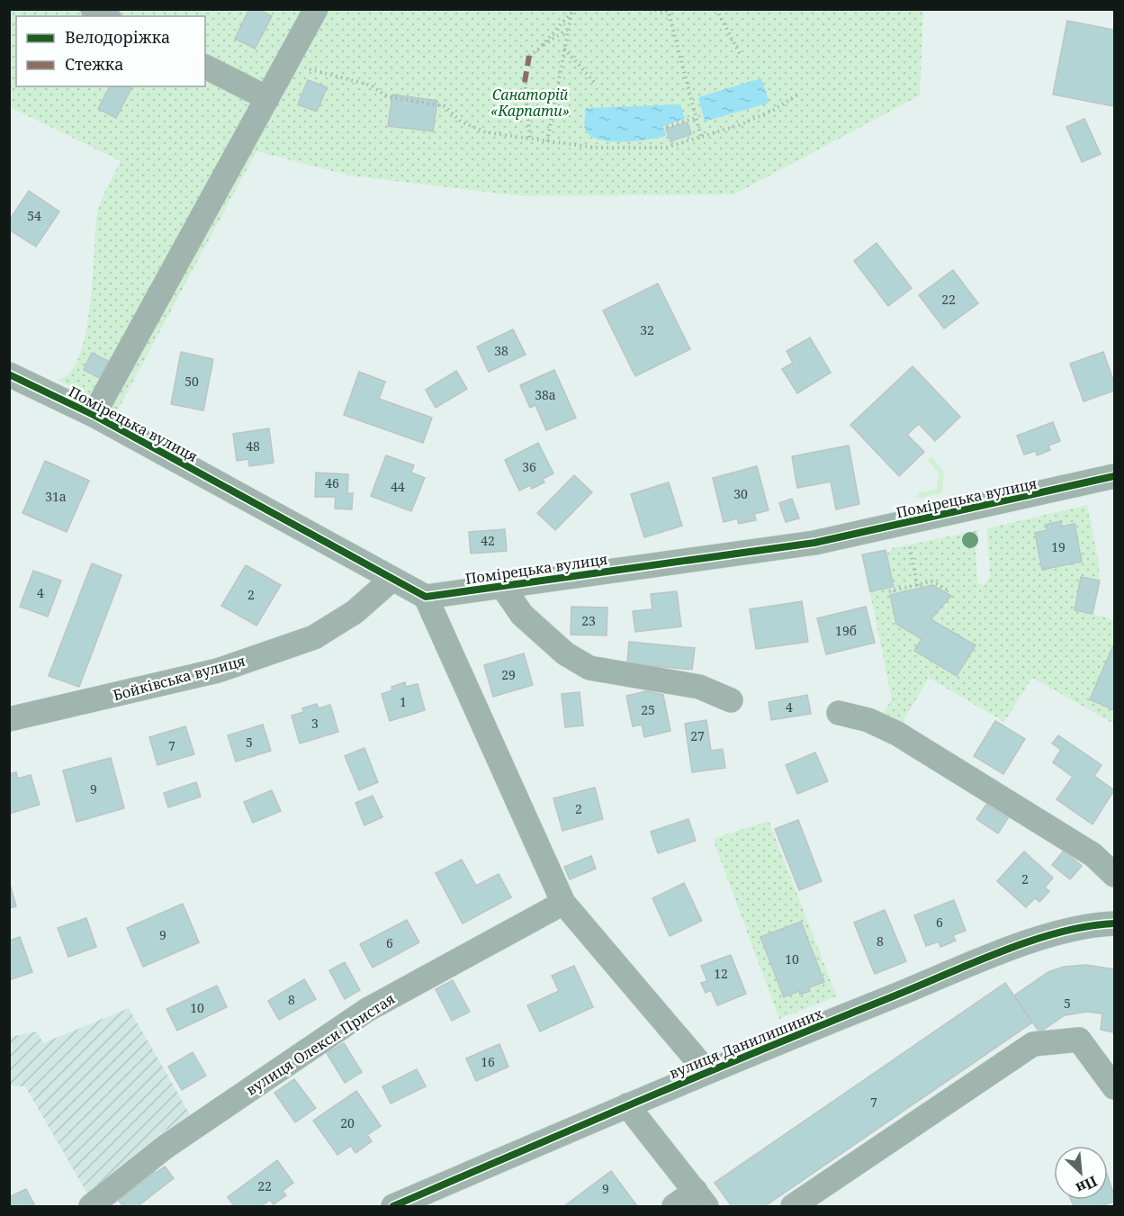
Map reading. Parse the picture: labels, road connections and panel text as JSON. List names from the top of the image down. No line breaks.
{"streets":{"street":["Помірецька вулиця","Бойківська вулиця","вулиця Данилишиних","вулиця Олекси Пристая"]},"crossings":[["Помірецька вулиця","Бойківська вулиця"]],"parks":["Санаторій «Карпати»"],"house_numbers":["54","22","32","38","50","38а","48","36","46","44","30","31а","42","19","4","2","23","19б","29","1","4","25","3","27","5","7","9","2","2","6","9","8","6","10","12","8","5","10","16","7","20","22","9"],"legend":["Велодоріжка","Стежка"],"north":"bottom right"}
